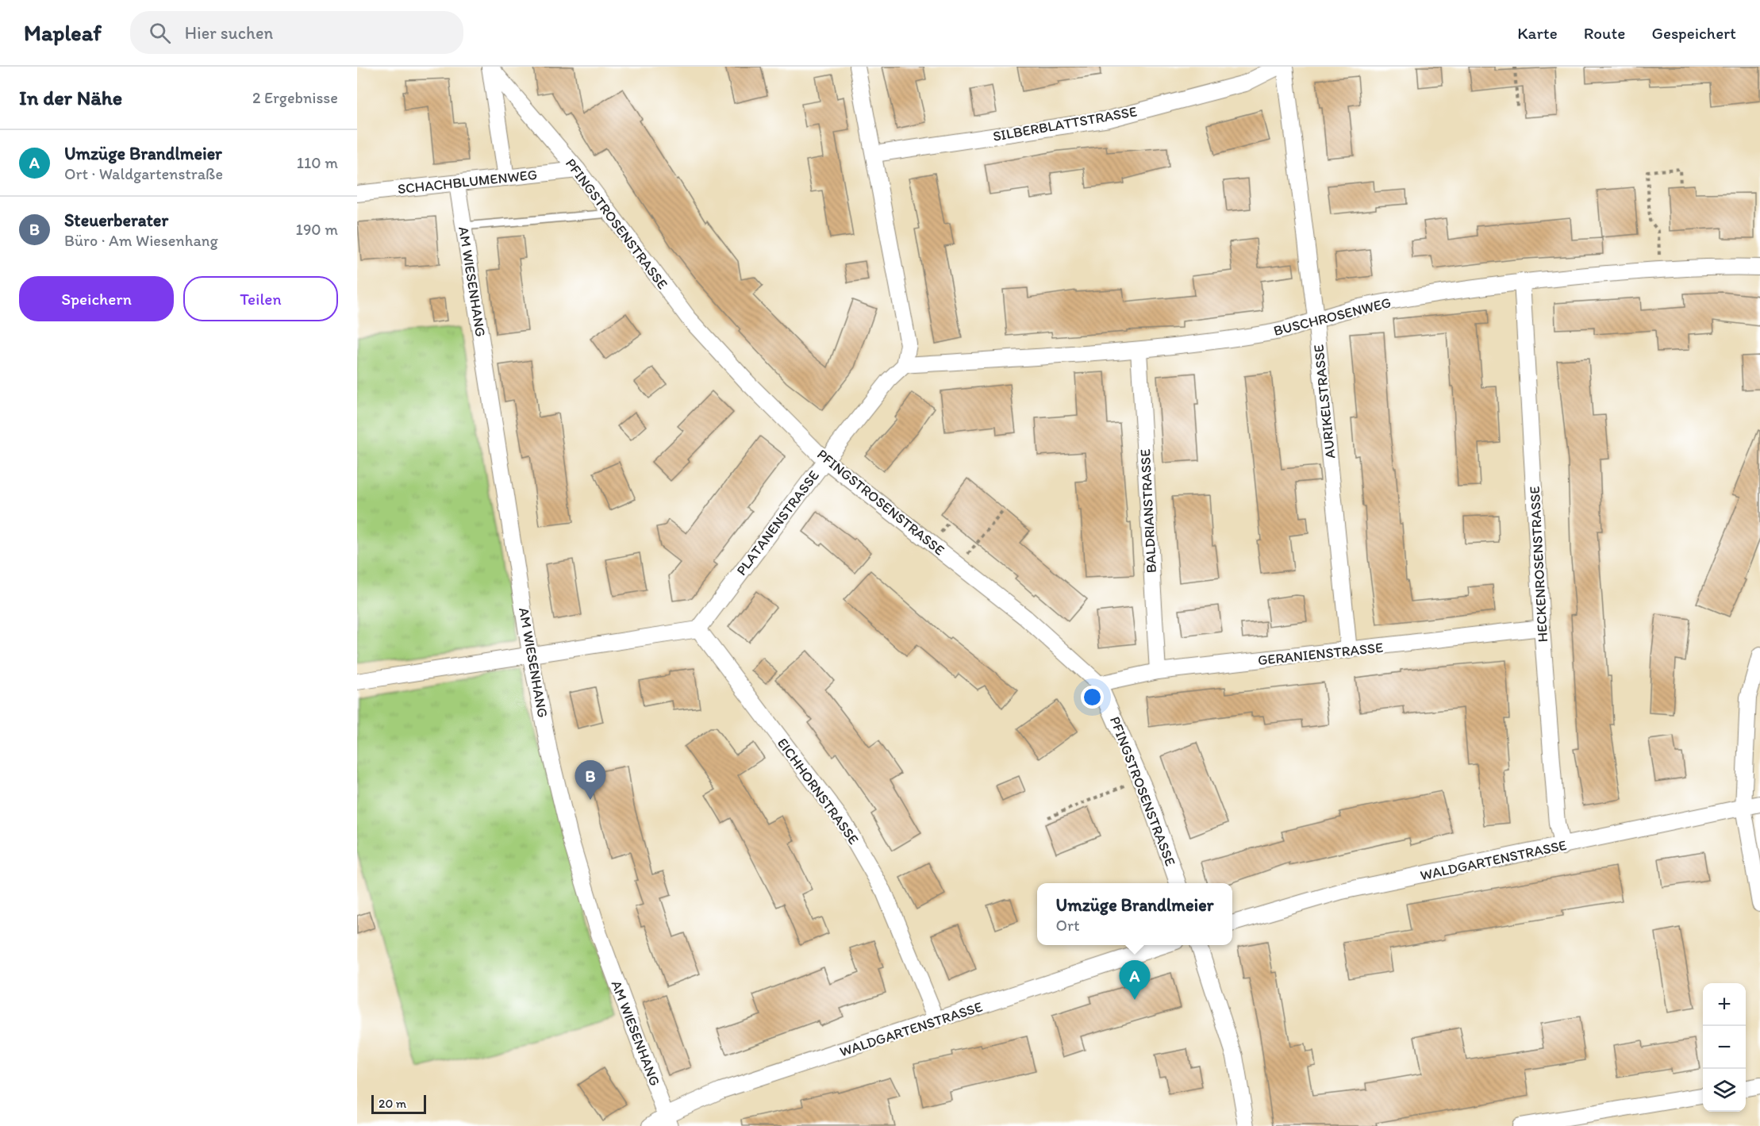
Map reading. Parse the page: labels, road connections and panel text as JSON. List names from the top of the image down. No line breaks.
{"streets":{"street":["SILBERBLATTSTRASSE","SCHACHBLUMENWEG","PFINGSTROSENSTRASSE","AM WIESENHANG","BUSCHROSENWEG","AURIKELSTRASSE","BALDRIANSTRASSE","PLATANENSTRASSE","HECKENROSENSTRASSE","GERANIENSTRASSE","EICHHORNSTRASSE","WALDGARTENSTRASSE"]},"crossings":[["SCHACHBLUMENWEG","PFINGSTROSENSTRASSE"],["SCHACHBLUMENWEG","AM WIESENHANG"],["PFINGSTROSENSTRASSE","PLATANENSTRASSE"],["PFINGSTROSENSTRASSE","GERANIENSTRASSE"],["AM WIESENHANG","WALDGARTENSTRASSE"],["BUSCHROSENWEG","AURIKELSTRASSE"],["BUSCHROSENWEG","BALDRIANSTRASSE"],["BUSCHROSENWEG","PLATANENSTRASSE"],["BUSCHROSENWEG","HECKENROSENSTRASSE"],["AURIKELSTRASSE","GERANIENSTRASSE"],["BALDRIANSTRASSE","GERANIENSTRASSE"],["PLATANENSTRASSE","EICHHORNSTRASSE"],["HECKENROSENSTRASSE","GERANIENSTRASSE"],["HECKENROSENSTRASSE","WALDGARTENSTRASSE"],["EICHHORNSTRASSE","WALDGARTENSTRASSE"]],"scale_bar":"20 m","page":{"header":"Mapleaf","search":"Hier suchen","nav":["Karte","Route","Gespeichert"],"heading":["In der Nähe","2 Ergebnisse"],"list":[{"mark":"A","name":"Umzüge Brandlmeier","note":"Ort · Waldgartenstraße","value":"110 m"},{"mark":"B","name":"Steuerberater","note":"Büro · Am Wiesenhang","value":"190 m"}],"buttons":["Speichern","Teilen"],"pins":["B","A"],"popup":["Umzüge Brandlmeier","Ort"],"map_buttons":["+","−"],"scale":"20 m"}}
